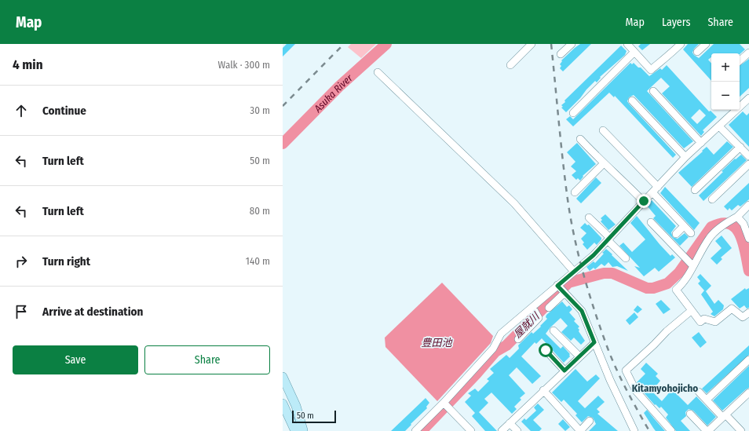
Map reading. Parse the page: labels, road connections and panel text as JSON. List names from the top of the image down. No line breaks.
{"districts":["Kitamyohojicho"],"water":["Asuka River","屋就川","豊田池"],"scale_bar":"50 m","page":{"header":"Map","nav":["Map","Layers","Share"],"heading":["4 min","Walk · 300 m"],"map_buttons":["+","−"],"list":[["Continue","30 m"],["Turn left","50 m"],["Turn left","80 m"],["Turn right","140 m"],"Arrive at destination"],"buttons":["Save","Share"],"scale":"50 m"}}
